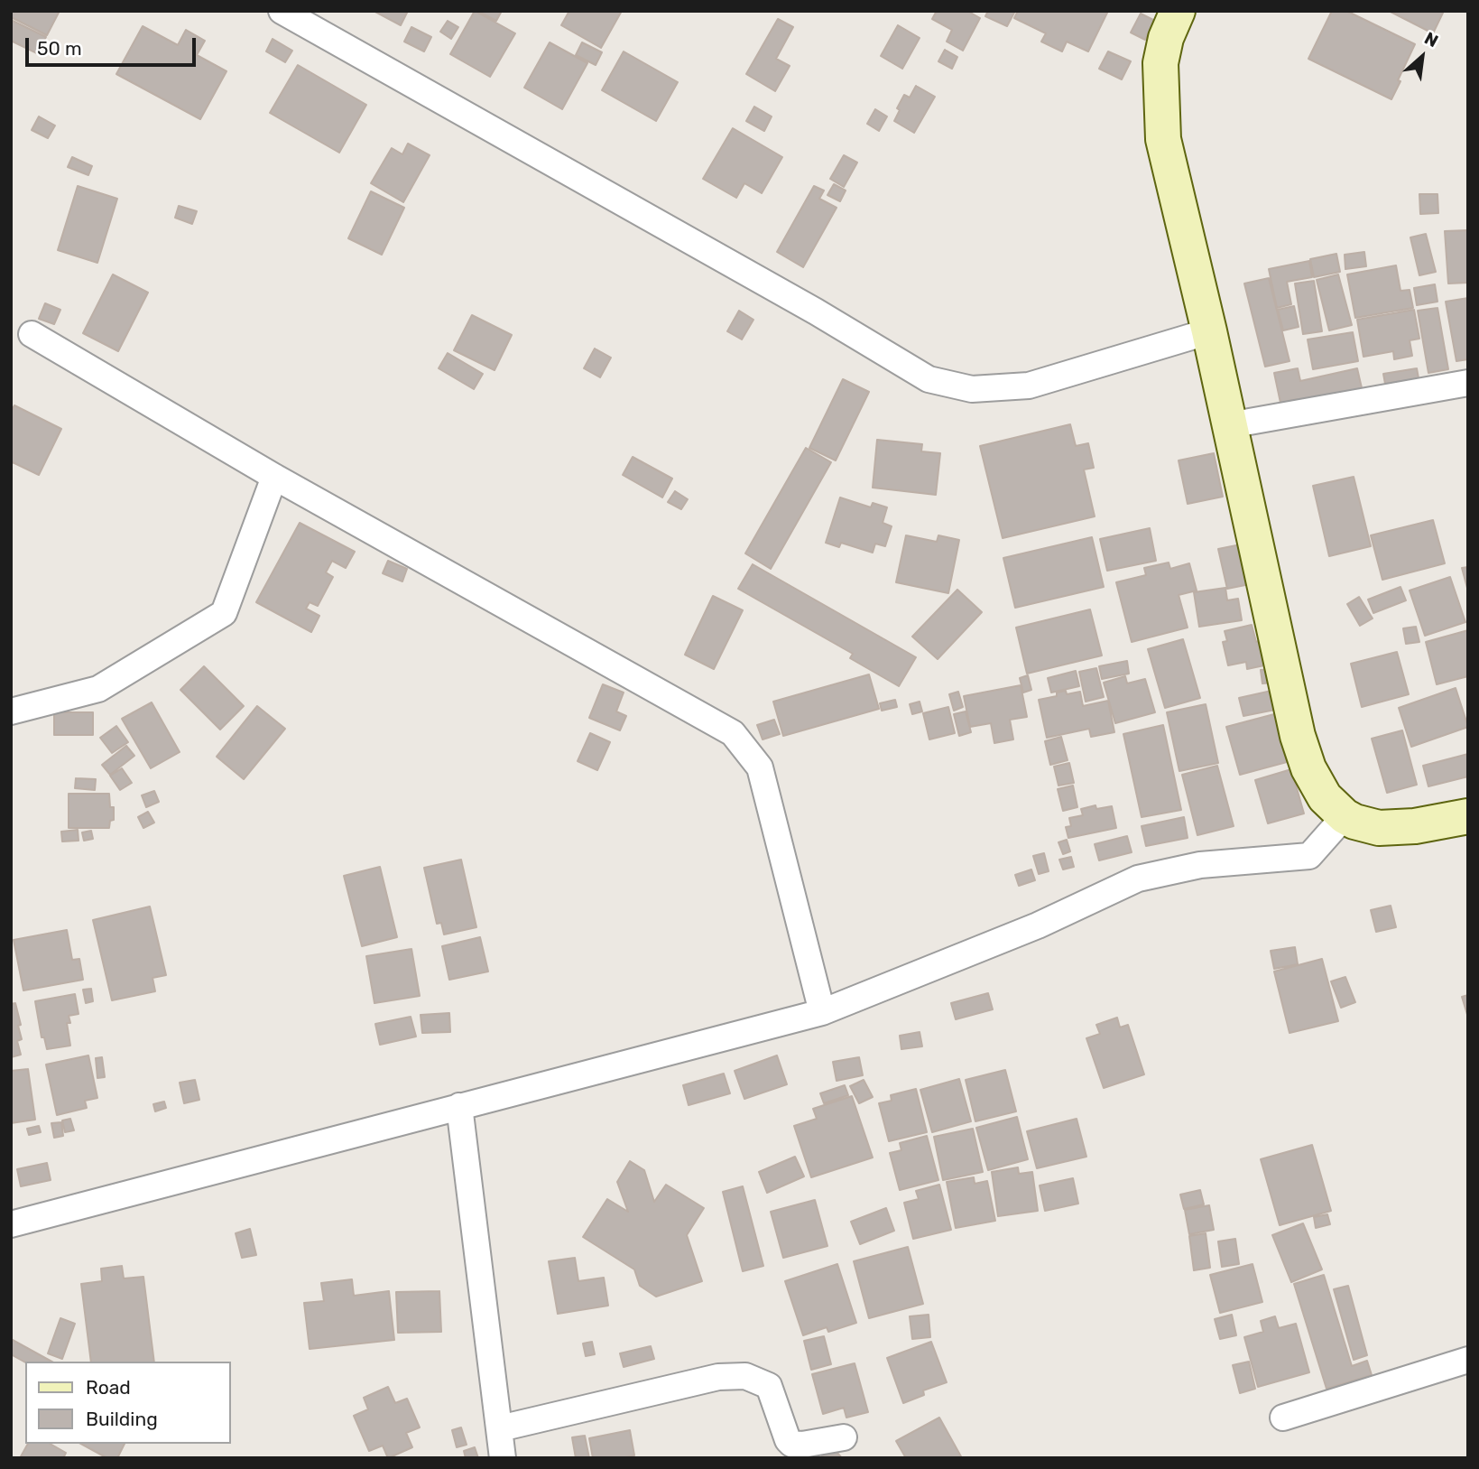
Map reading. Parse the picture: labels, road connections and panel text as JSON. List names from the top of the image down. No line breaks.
{"legend":["Road","Building"],"scale_bar":"50 m","north":"top right"}
